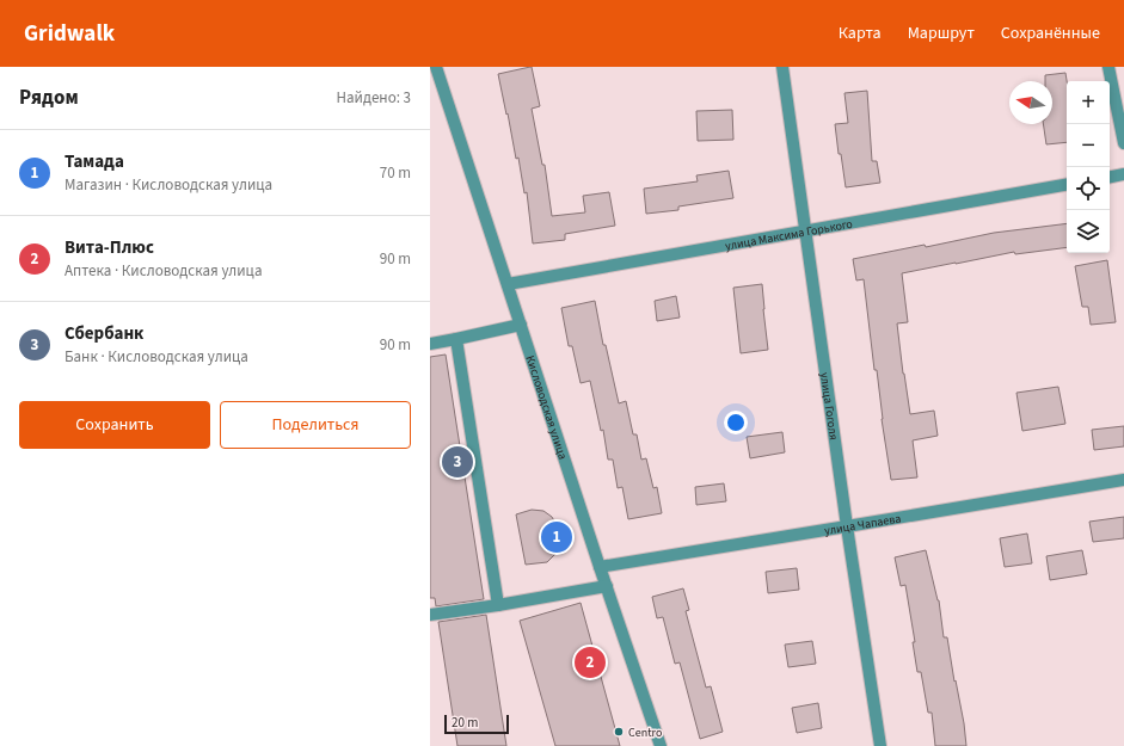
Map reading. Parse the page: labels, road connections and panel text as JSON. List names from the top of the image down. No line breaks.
{"streets":{"street":["улица Максима Горького","Кисловодская улица","улица Гоголя","улица Чапаева"]},"crossings":[["улица Максима Горького","Кисловодская улица"],["улица Максима Горького","улица Гоголя"],["Кисловодская улица","улица Чапаева"],["улица Гоголя","улица Чапаева"]],"places":["Centro"],"scale_bar":"20 m","north":"left","page":{"header":"Gridwalk","nav":["Карта","Маршрут","Сохранённые"],"heading":["Рядом","Найдено: 3"],"map_buttons":["+","−"],"list":[{"mark":"1","name":"Тамада","note":"Магазин · Кисловодская улица","value":"70 m"},{"mark":"2","name":"Вита-Плюс","note":"Аптека · Кисловодская улица","value":"90 m"},{"mark":"3","name":"Сбербанк","note":"Банк · Кисловодская улица","value":"90 m"}],"buttons":["Сохранить","Поделиться"],"pins":["3","1","2"],"scale":"20 m"}}
